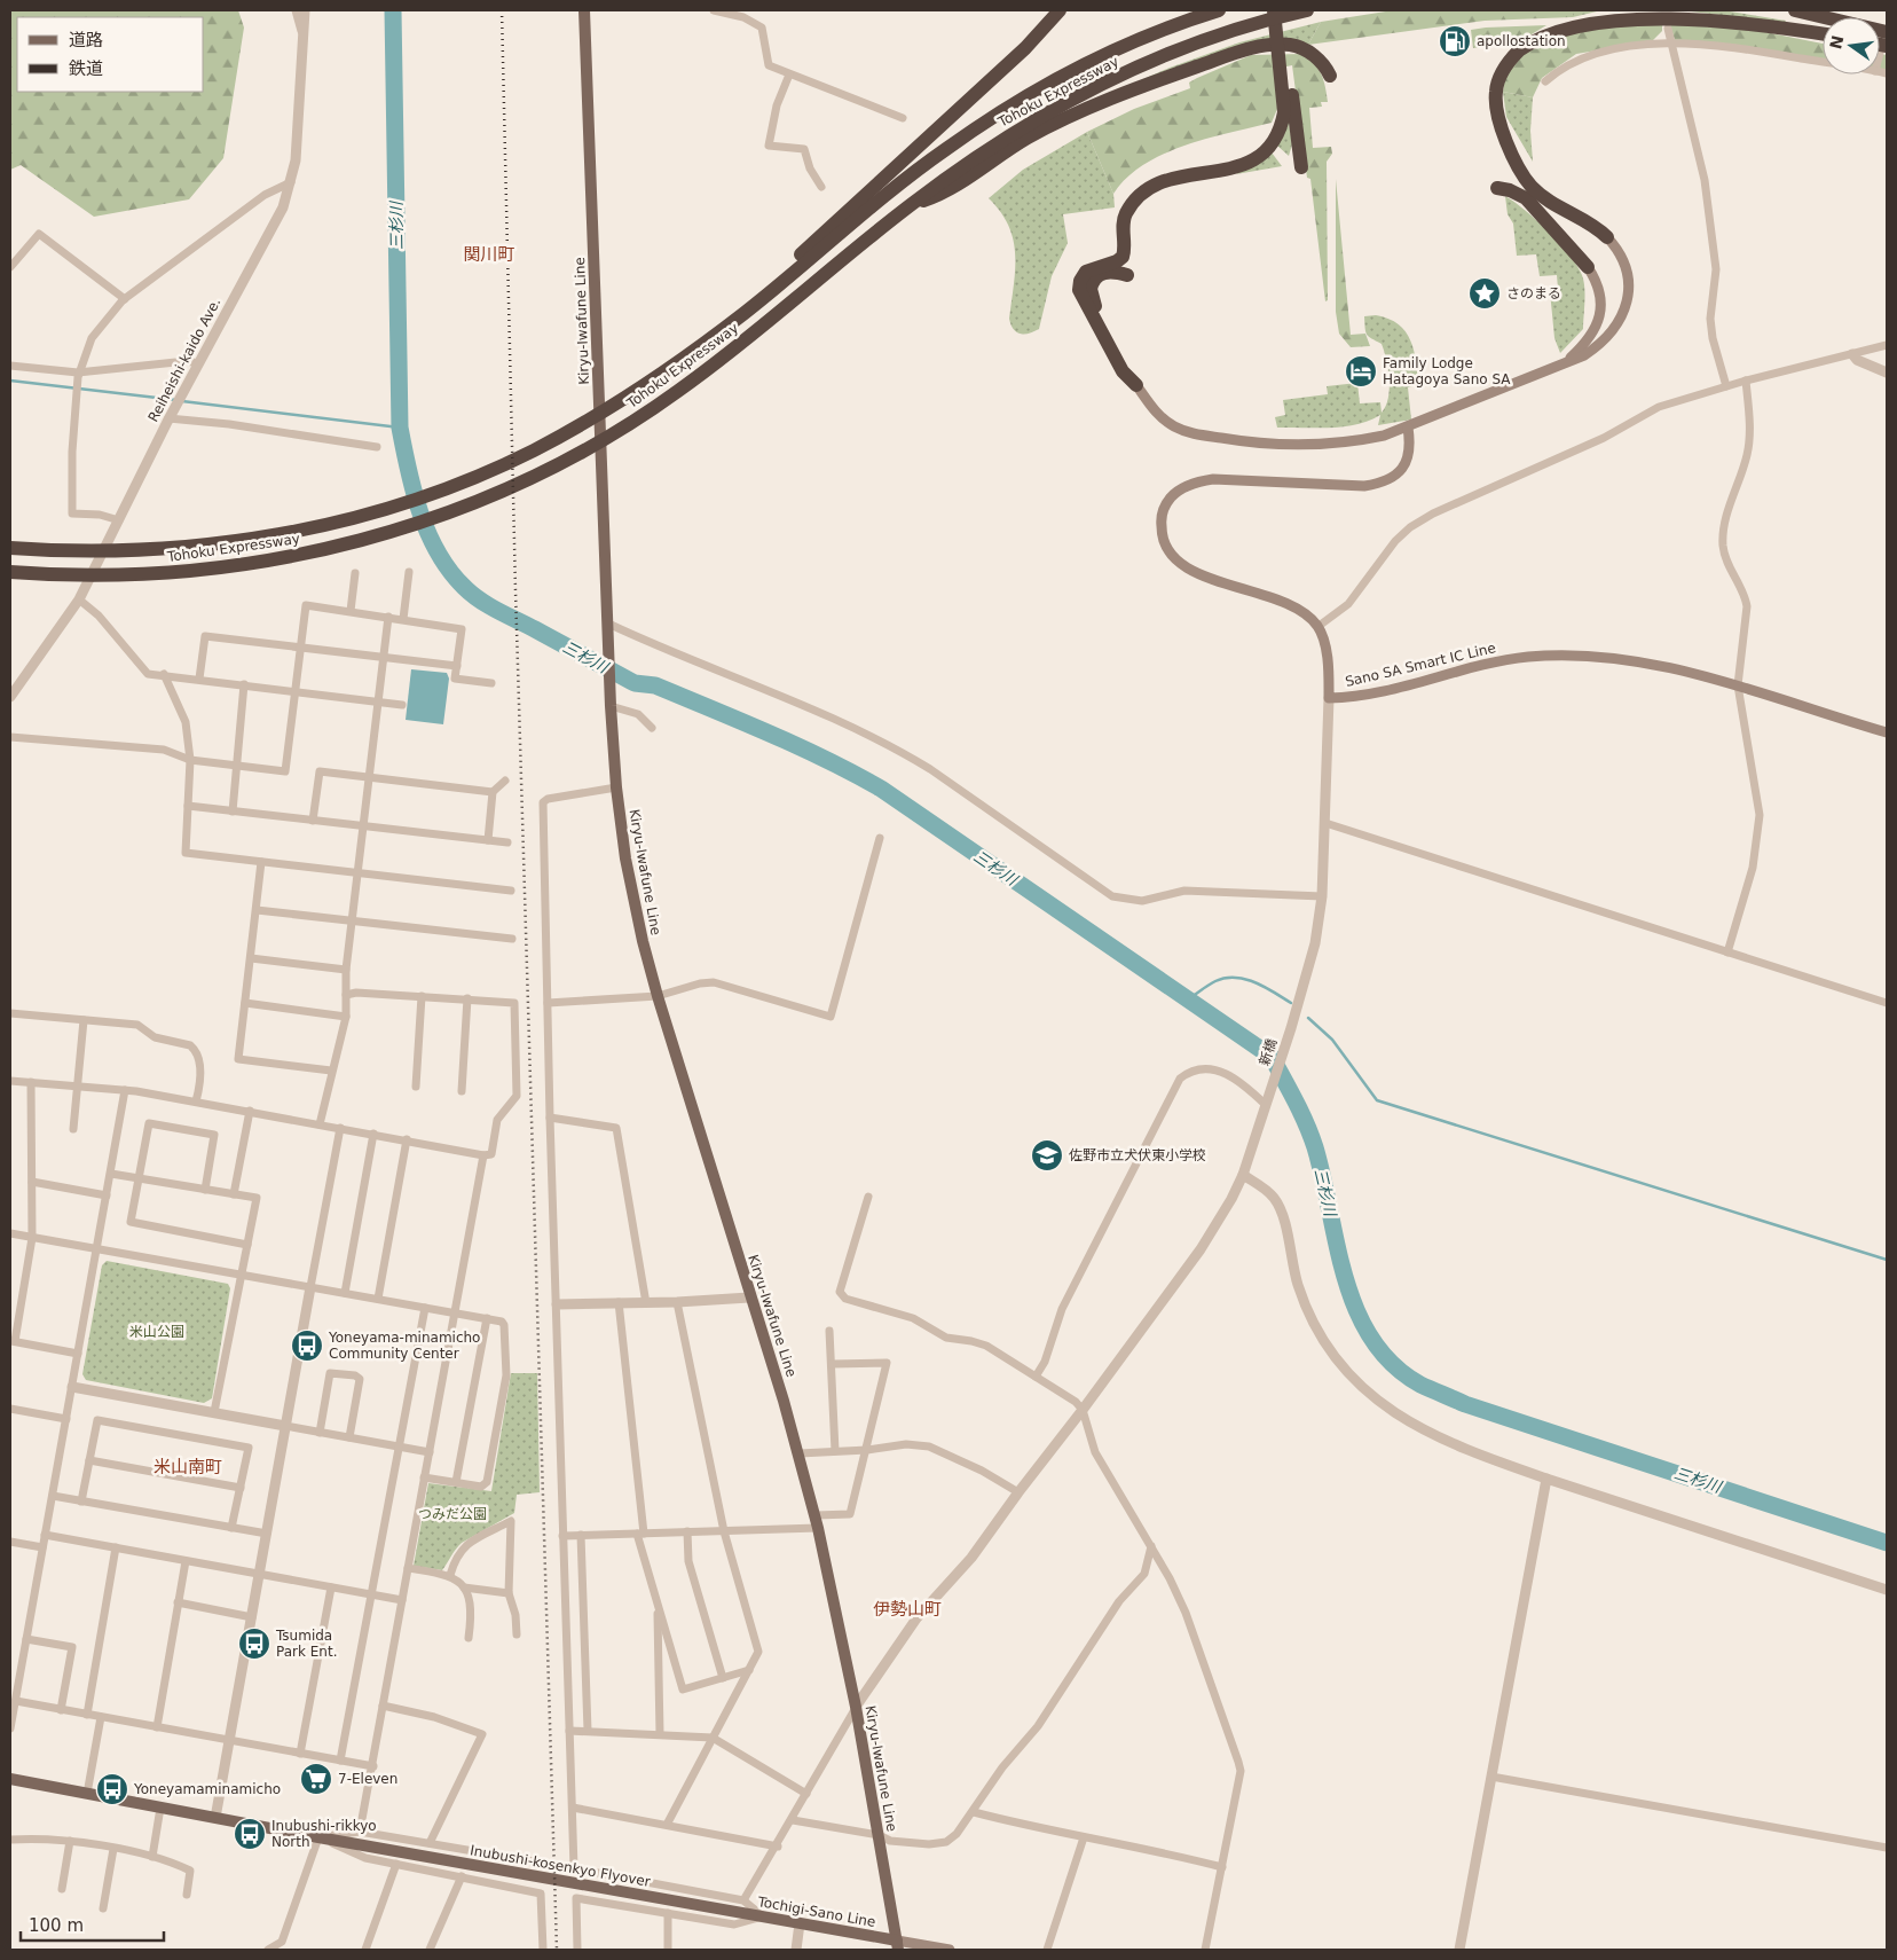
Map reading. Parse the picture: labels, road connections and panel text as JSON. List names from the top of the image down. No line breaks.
{"streets":{"highway":["Tohoku Expressway"],"main road":["Kiryu-Iwafune Line","Sano SA Smart IC Line","Inubushi-kosenkyo Flyover","Tochigi-Sano Line"],"street":["Reiheishi-kaido Ave.","新橋"]},"crossings":[["Kiryu-Iwafune Line","新橋"],["Kiryu-Iwafune Line","Tochigi-Sano Line"],["Sano SA Smart IC Line","新橋"],["Inubushi-kosenkyo Flyover","Tochigi-Sano Line"]],"districts":["関川町","米山南町","伊勢山町"],"water":["三杉川"],"parks":["米山公園","つみだ公園"],"places":{"fuel station":["apollostation"],"place":["さのまる"],"hotel":["Family Lodge Hatagoya Sano SA"],"school or university":["佐野市立犬伏東小学校"],"bus stop":["Yoneyama-minamicho Community Center","Tsumida Park Ent.","Yoneyamaminamicho","Inubushi-rikkyo North"],"supermarket":["7-Eleven"]},"legend":["道路","鉄道"],"scale_bar":"100 m","north":"left"}
